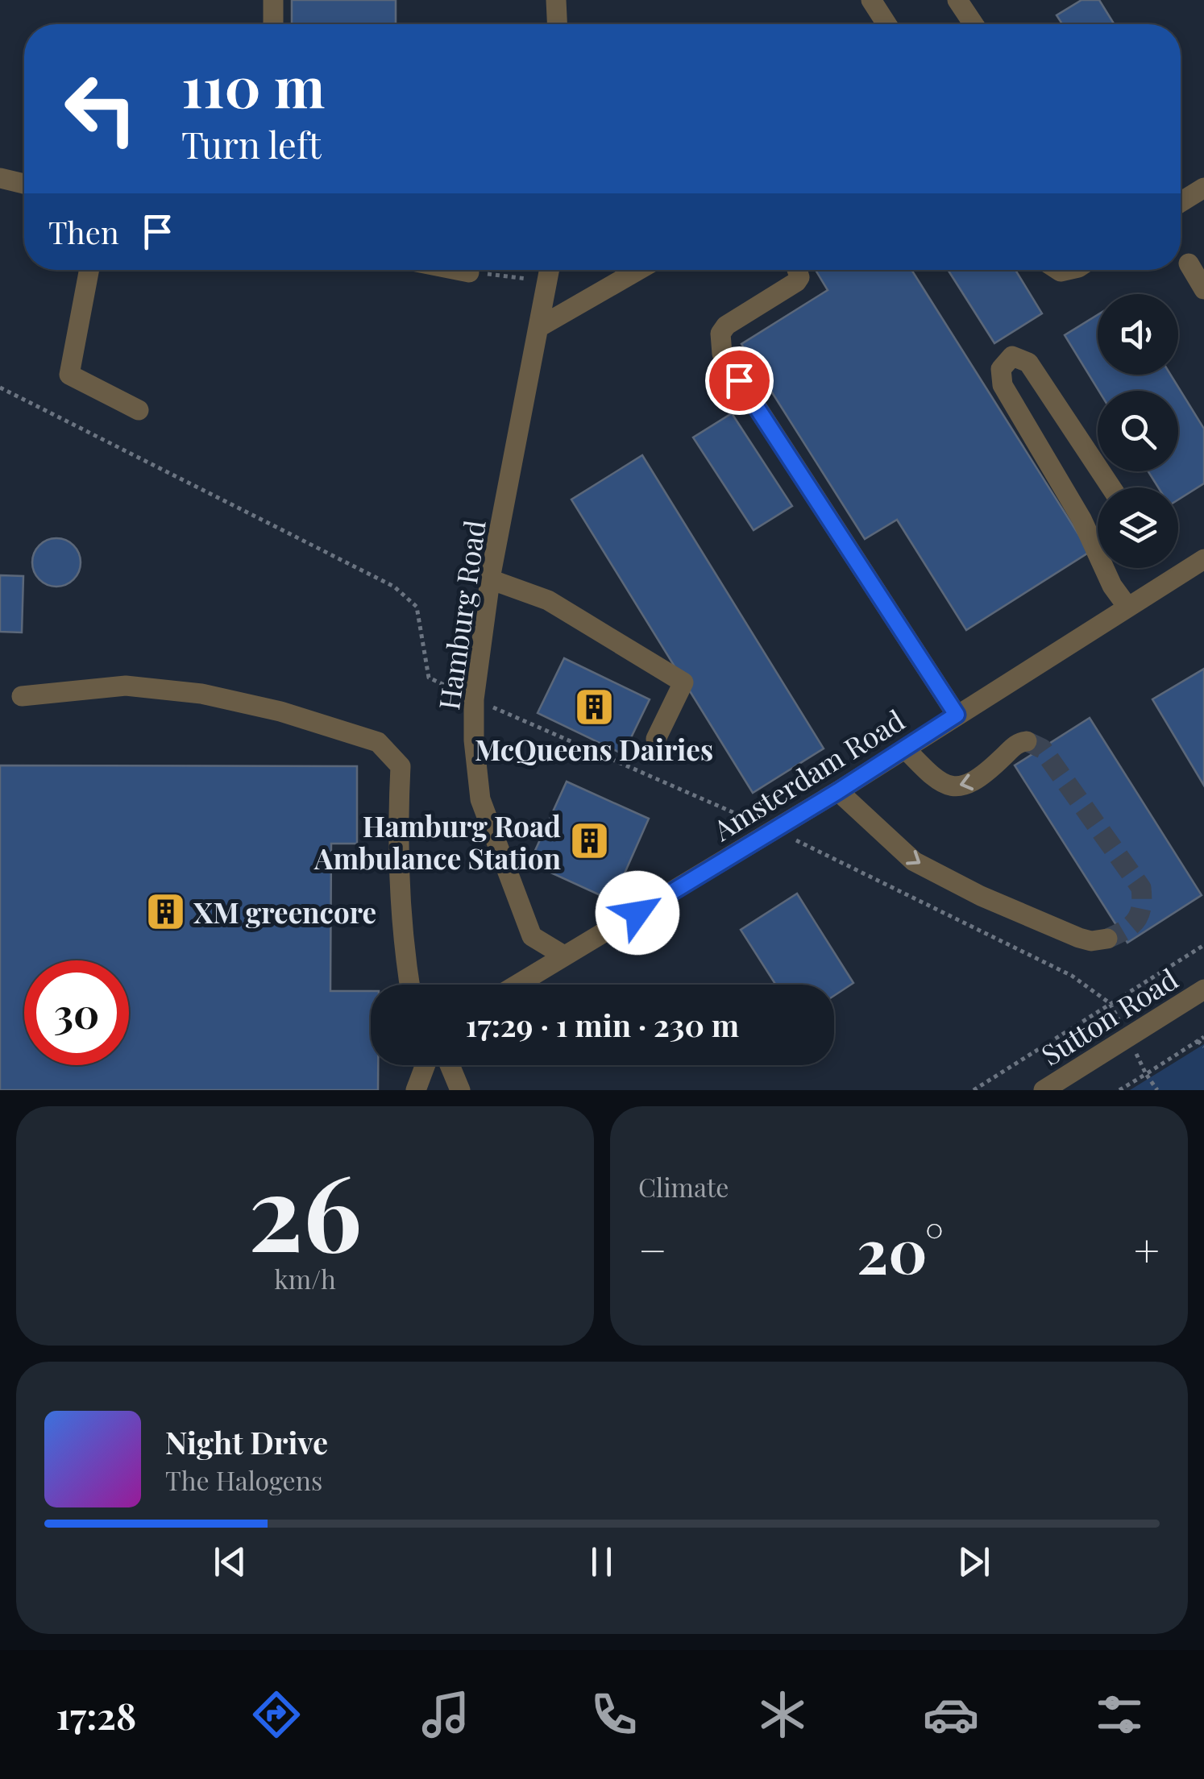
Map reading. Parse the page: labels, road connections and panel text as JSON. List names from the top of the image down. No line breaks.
{"streets":{"street":["Hamburg Road","Amsterdam Road","Sutton Road"]},"crossings":[["Hamburg Road","Amsterdam Road"]],"places":{"building":["McQueens Dairies","Hamburg Road Ambulance Station","XM greencore"]},"page":{"turn":["110 m","Turn left"],"then":"Then","limit":"30","trip":"17:29 · 1 min · 230 m","tile":[["26","km/h"],"Climate"],"heat":["−","20°","+"],"song":["Night Drive","The Halogens"],"tabs":"17:28"}}
